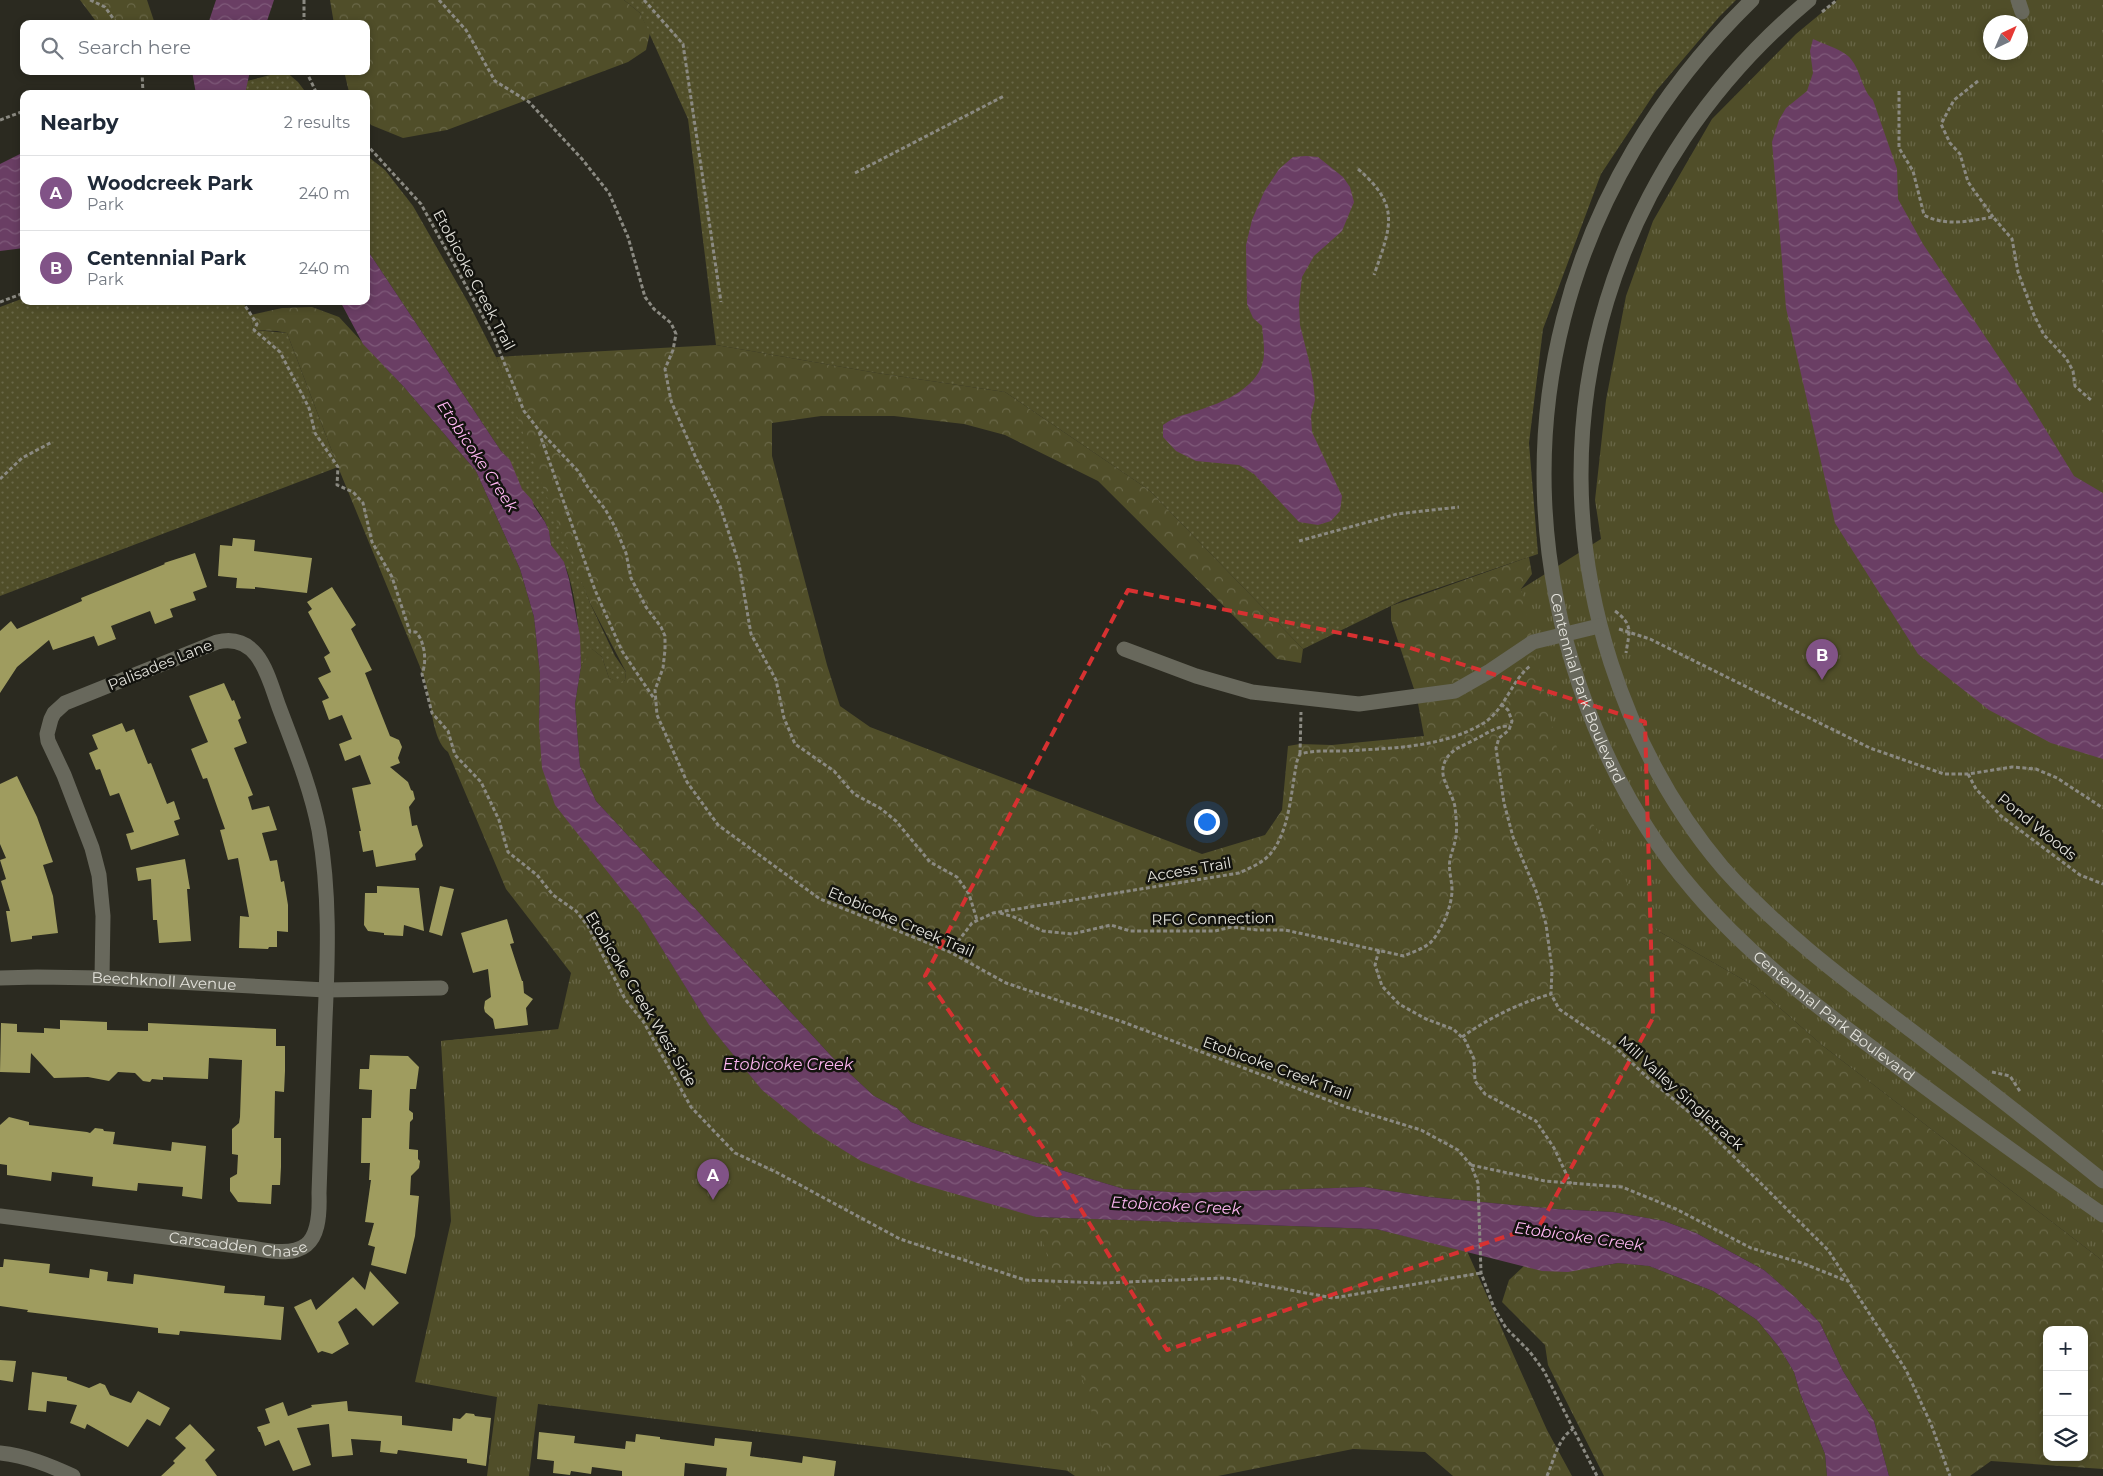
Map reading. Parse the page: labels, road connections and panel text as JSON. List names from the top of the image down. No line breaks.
{"streets":{"street":["Palisades Lane","Centennial Park Boulevard","Beechknoll Avenue","Carscadden Chase"],"path":["Etobicoke Creek Trail","Pond Woods","Access Trail","RFG Connection","Etobicoke Creek West Side","Mill Valley Singletrack"]},"crossings":[["Etobicoke Creek Trail","Access Trail"],["Etobicoke Creek Trail","Etobicoke Creek West Side"],["Palisades Lane","Beechknoll Avenue"],["Palisades Lane","Carscadden Chase"],["Access Trail","RFG Connection"],["Beechknoll Avenue","Carscadden Chase"]],"water":["Etobicoke Creek"],"north":"top right","page":{"search":"Search here","heading":["Nearby","2 results"],"list":[{"mark":"A","name":"Woodcreek Park","note":"Park","value":"240 m"},{"mark":"B","name":"Centennial Park","note":"Park","value":"240 m"}],"pins":["B","A"],"map_buttons":["+","−"]}}
